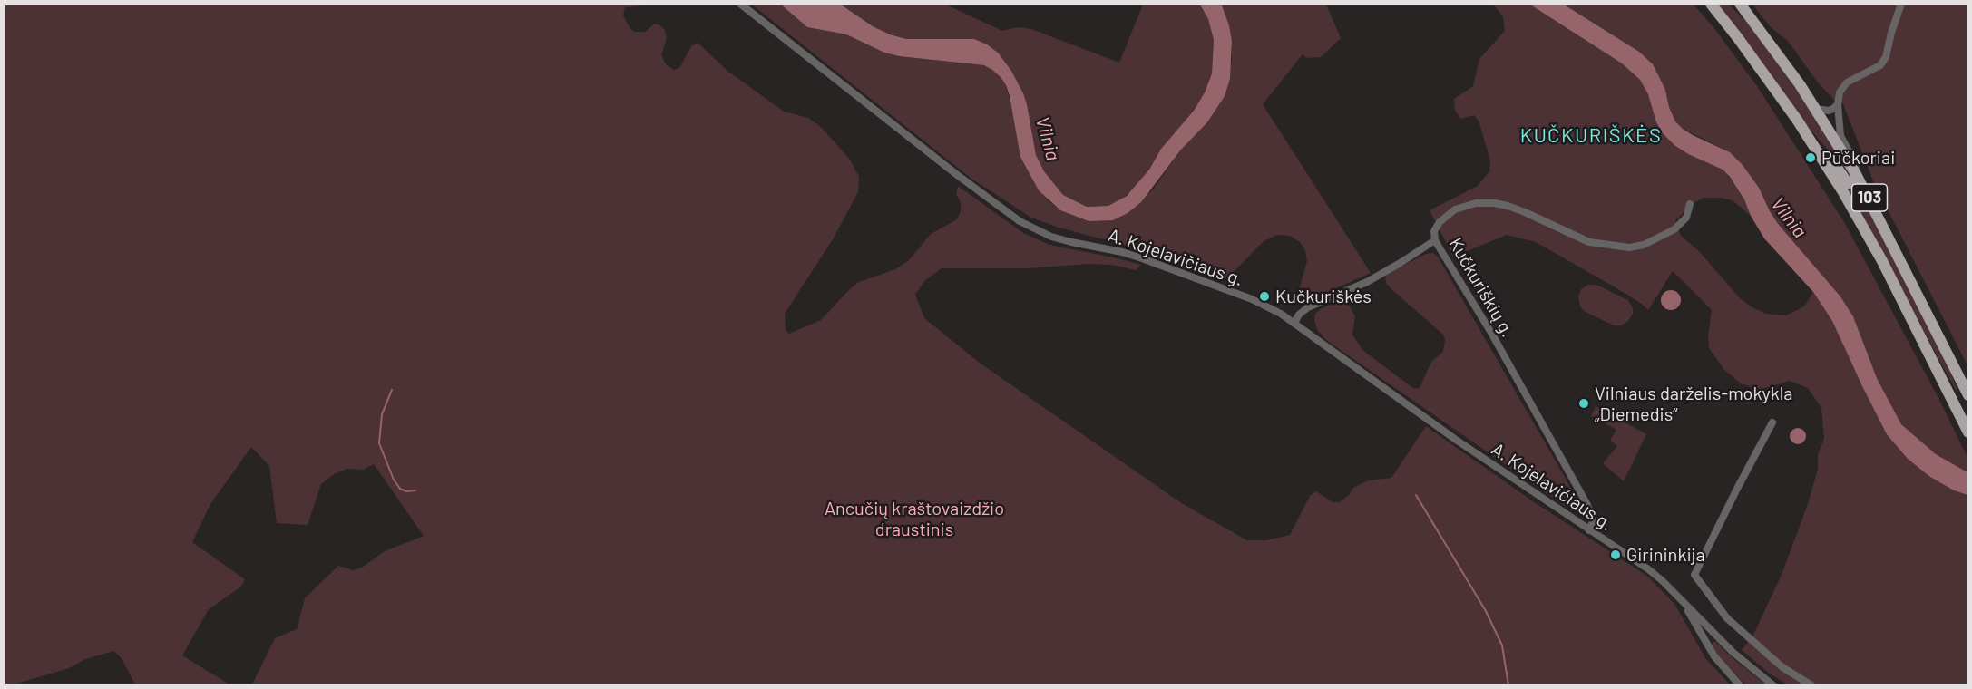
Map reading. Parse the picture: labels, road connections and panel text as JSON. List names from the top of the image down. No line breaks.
{"streets":{"main road":["103"],"street":["A. Kojelavičiaus g.","Kučkuriškių g."]},"crossings":[["A. Kojelavičiaus g.","Kučkuriškių g."]],"districts":["KUČKURIŠKĖS"],"water":["Vilnia"],"parks":["Ancučių kraštovaizdžio draustinis"],"places":["Pūčkoriai","Kučkuriškės","Vilniaus darželis-mokykla „Diemedis“","Girininkija"]}
